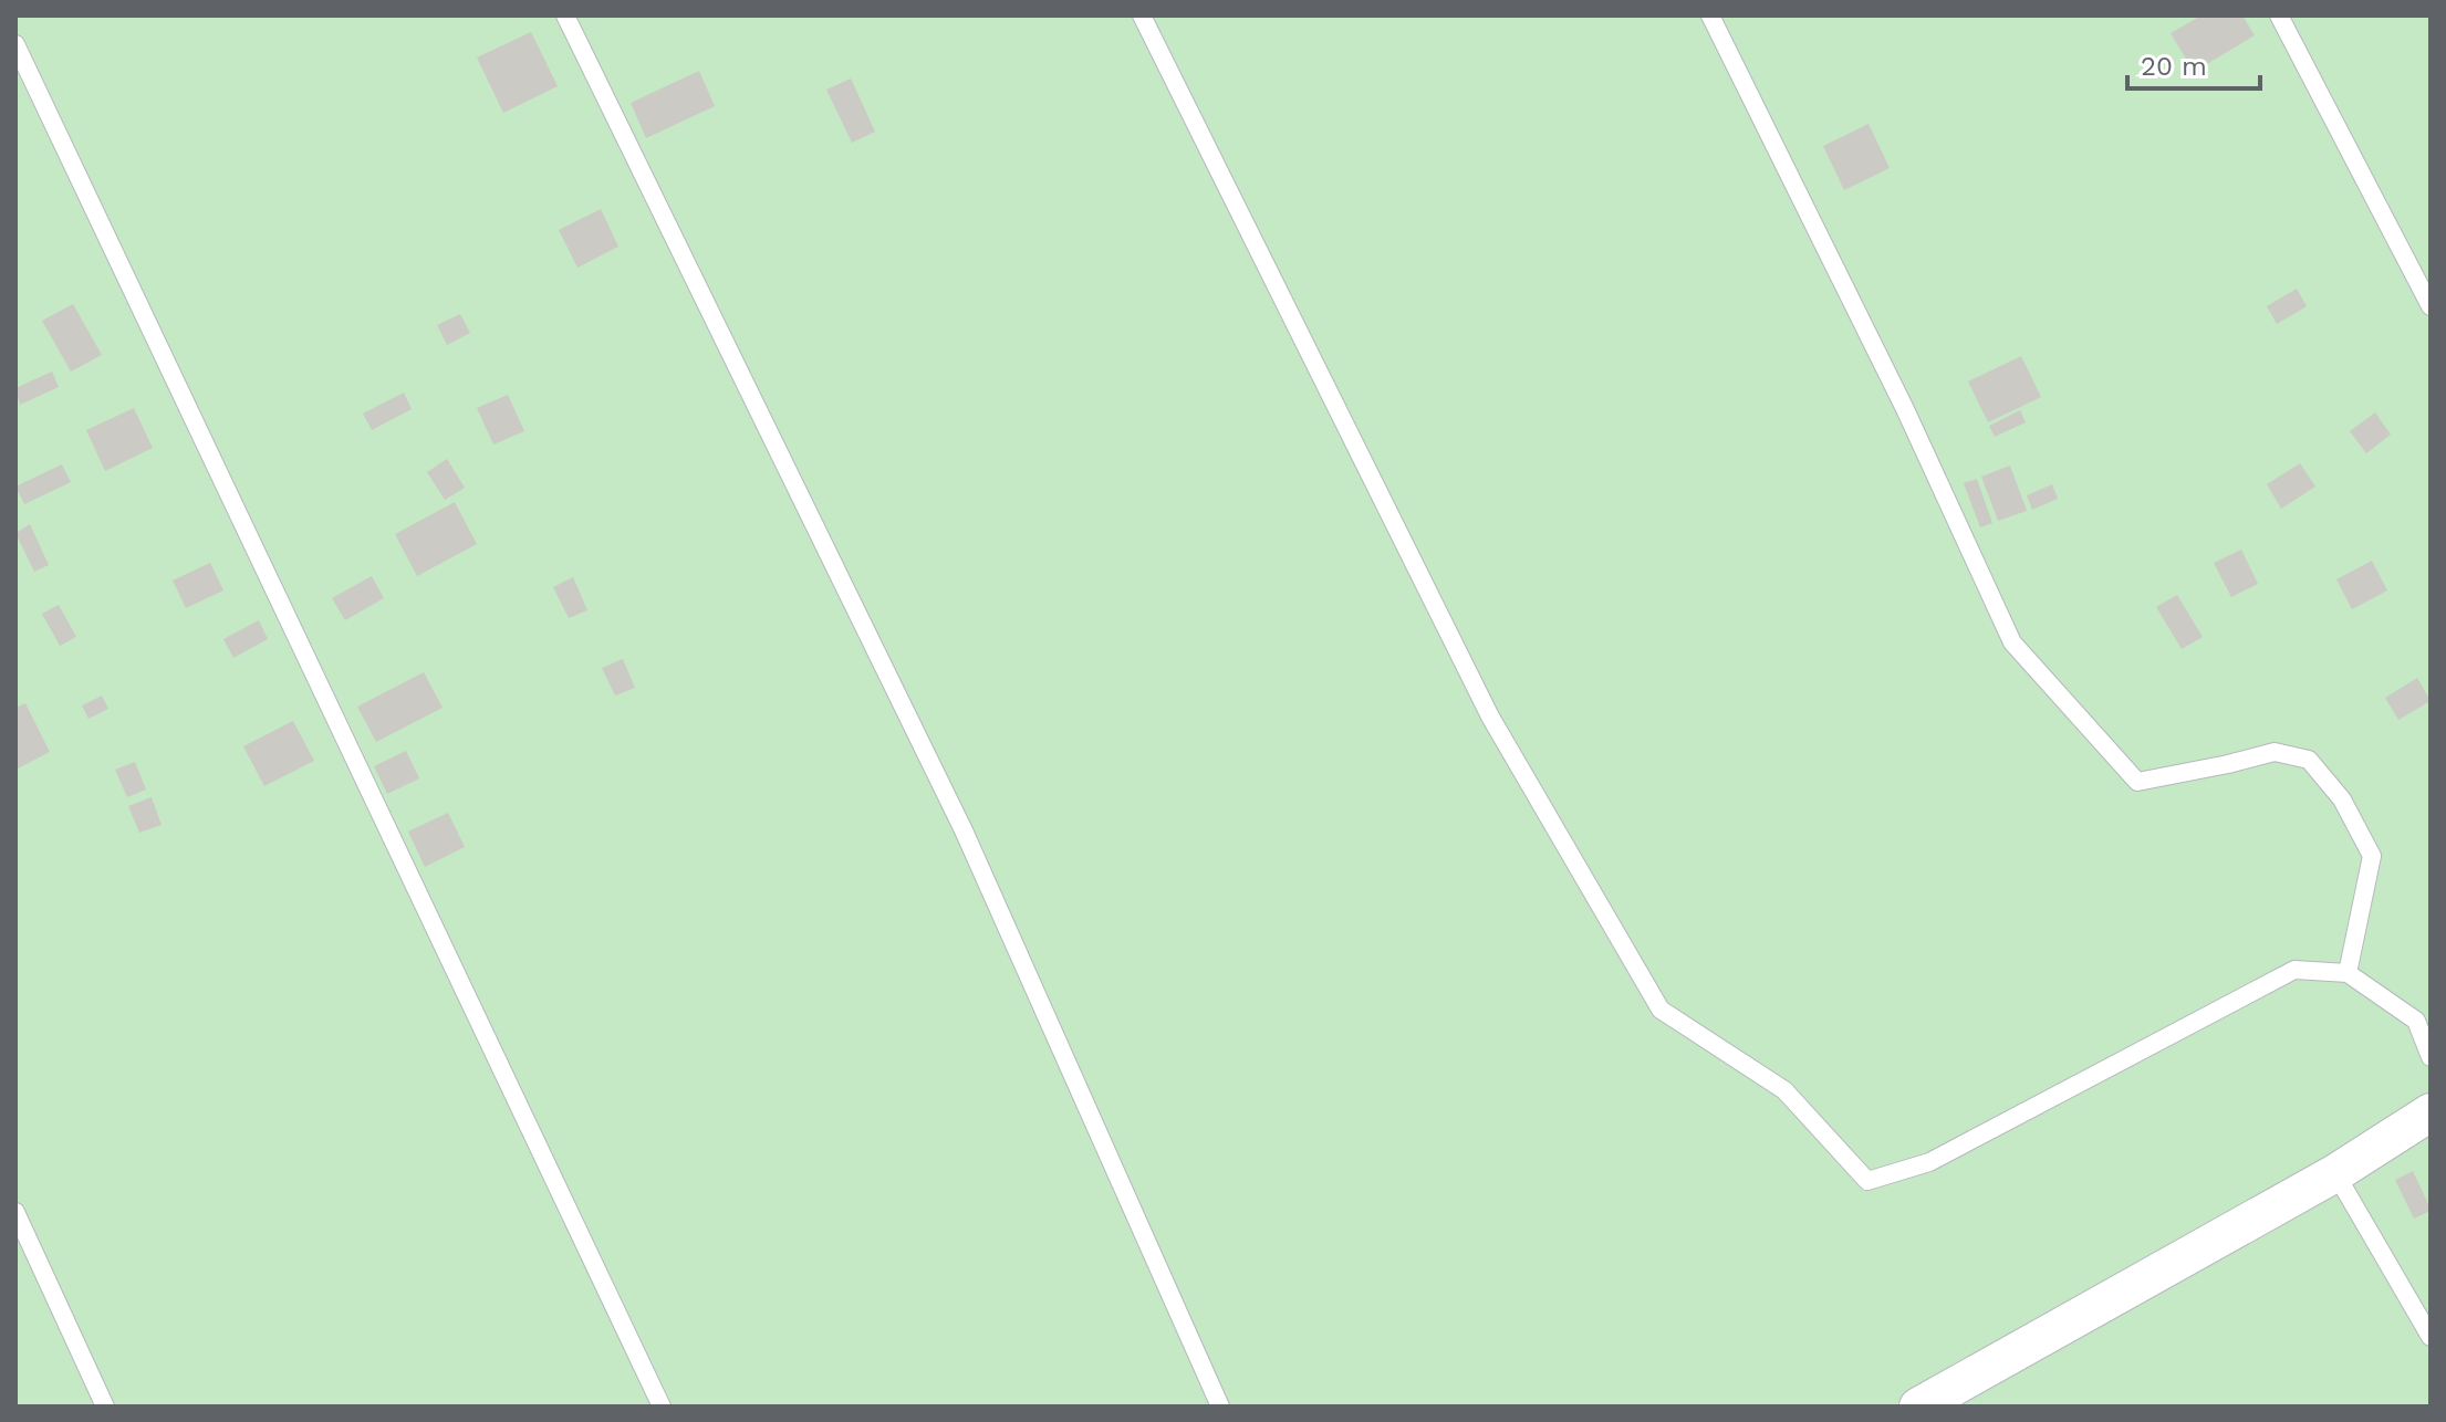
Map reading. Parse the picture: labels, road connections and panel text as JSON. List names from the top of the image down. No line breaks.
{"scale_bar":"20 m"}
